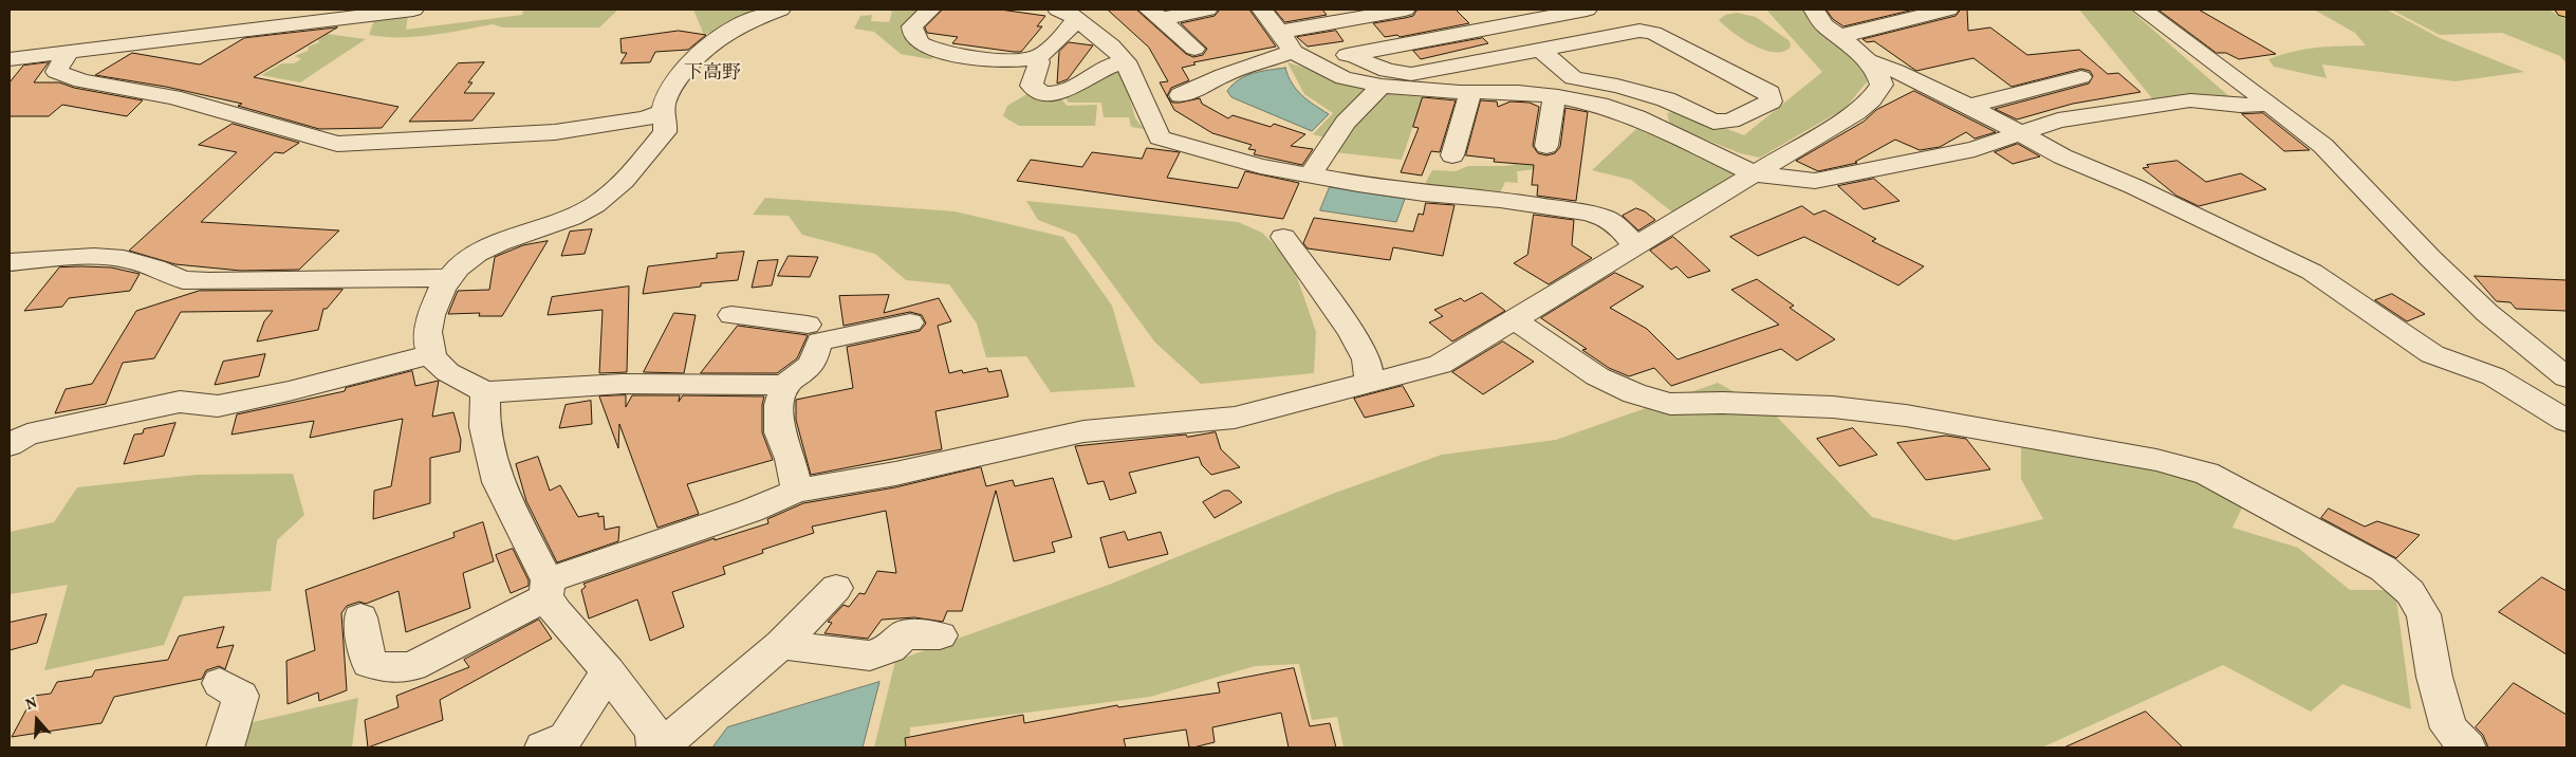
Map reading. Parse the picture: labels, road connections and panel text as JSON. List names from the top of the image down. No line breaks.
{"districts":["下高野"],"north":"top"}
